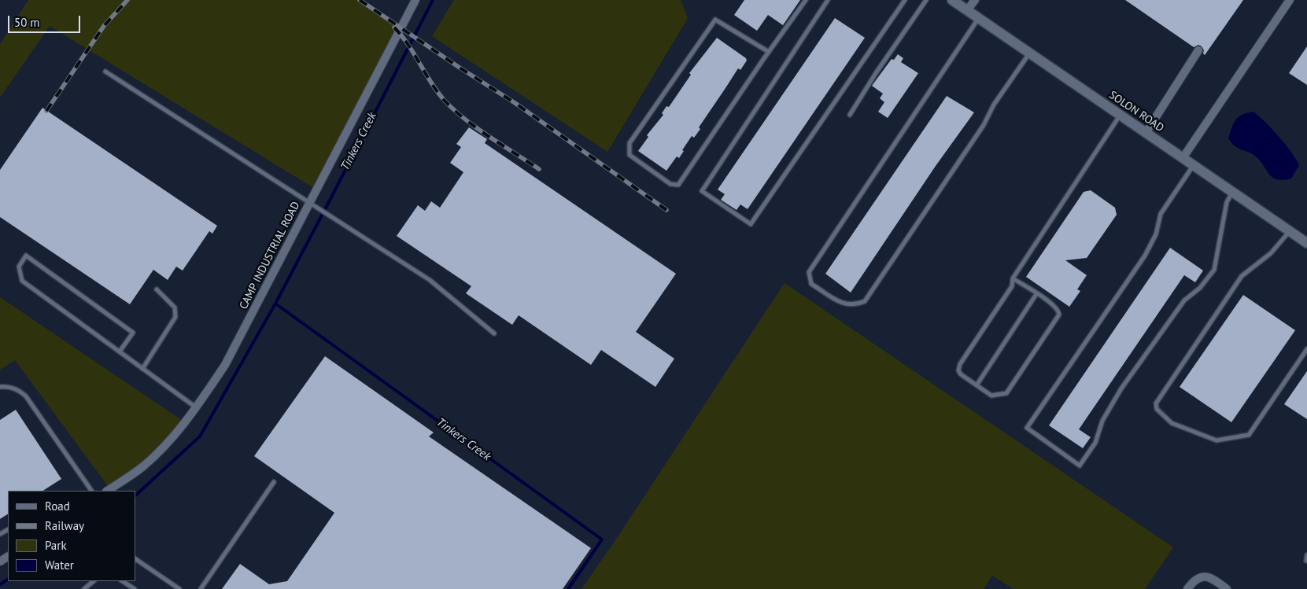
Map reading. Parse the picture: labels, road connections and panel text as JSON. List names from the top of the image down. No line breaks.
{"streets":{"street":["SOLON ROAD","CAMP INDUSTRIAL ROAD"]},"water":["Tinkers Creek"],"legend":["Road","Railway","Park","Water"],"scale_bar":"50 m"}
